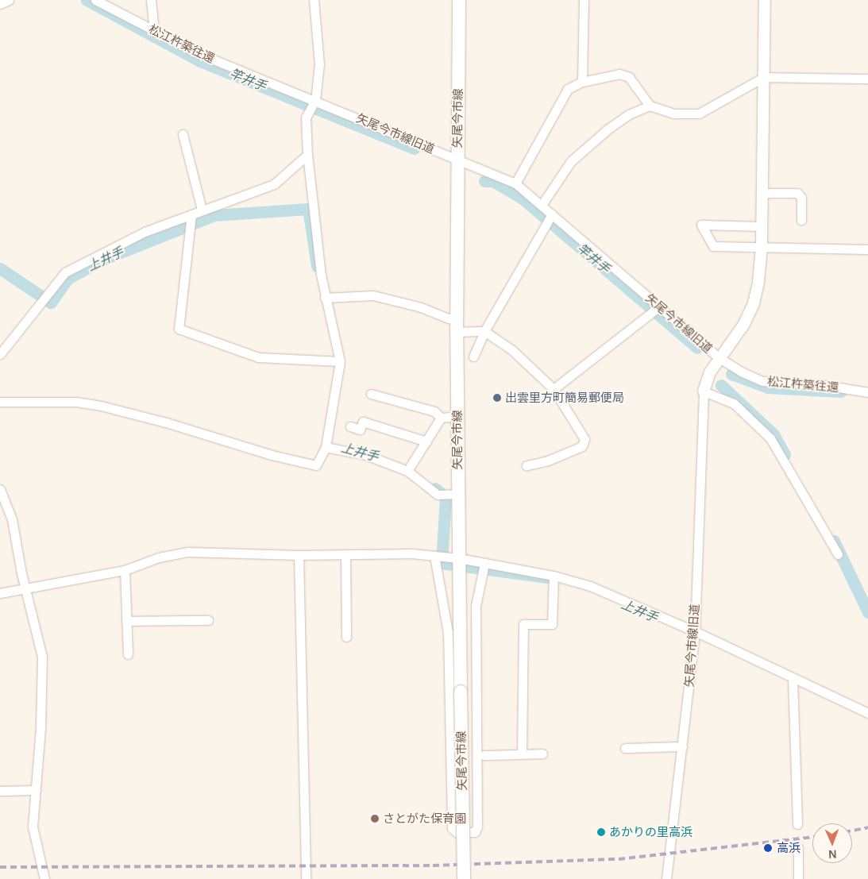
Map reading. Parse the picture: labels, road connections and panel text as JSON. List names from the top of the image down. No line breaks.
{"streets":{"main road":["矢尾今市線"],"street":["松江杵築往還","矢尾今市線旧道"]},"crossings":[["松江杵築往還","矢尾今市線旧道"],["矢尾今市線","矢尾今市線旧道"]],"water":["竿井手","上井手"],"places":["出雲里方町簡易郵便局","さとがた保育園","あかりの里高浜","高浜"],"north":"bottom"}
